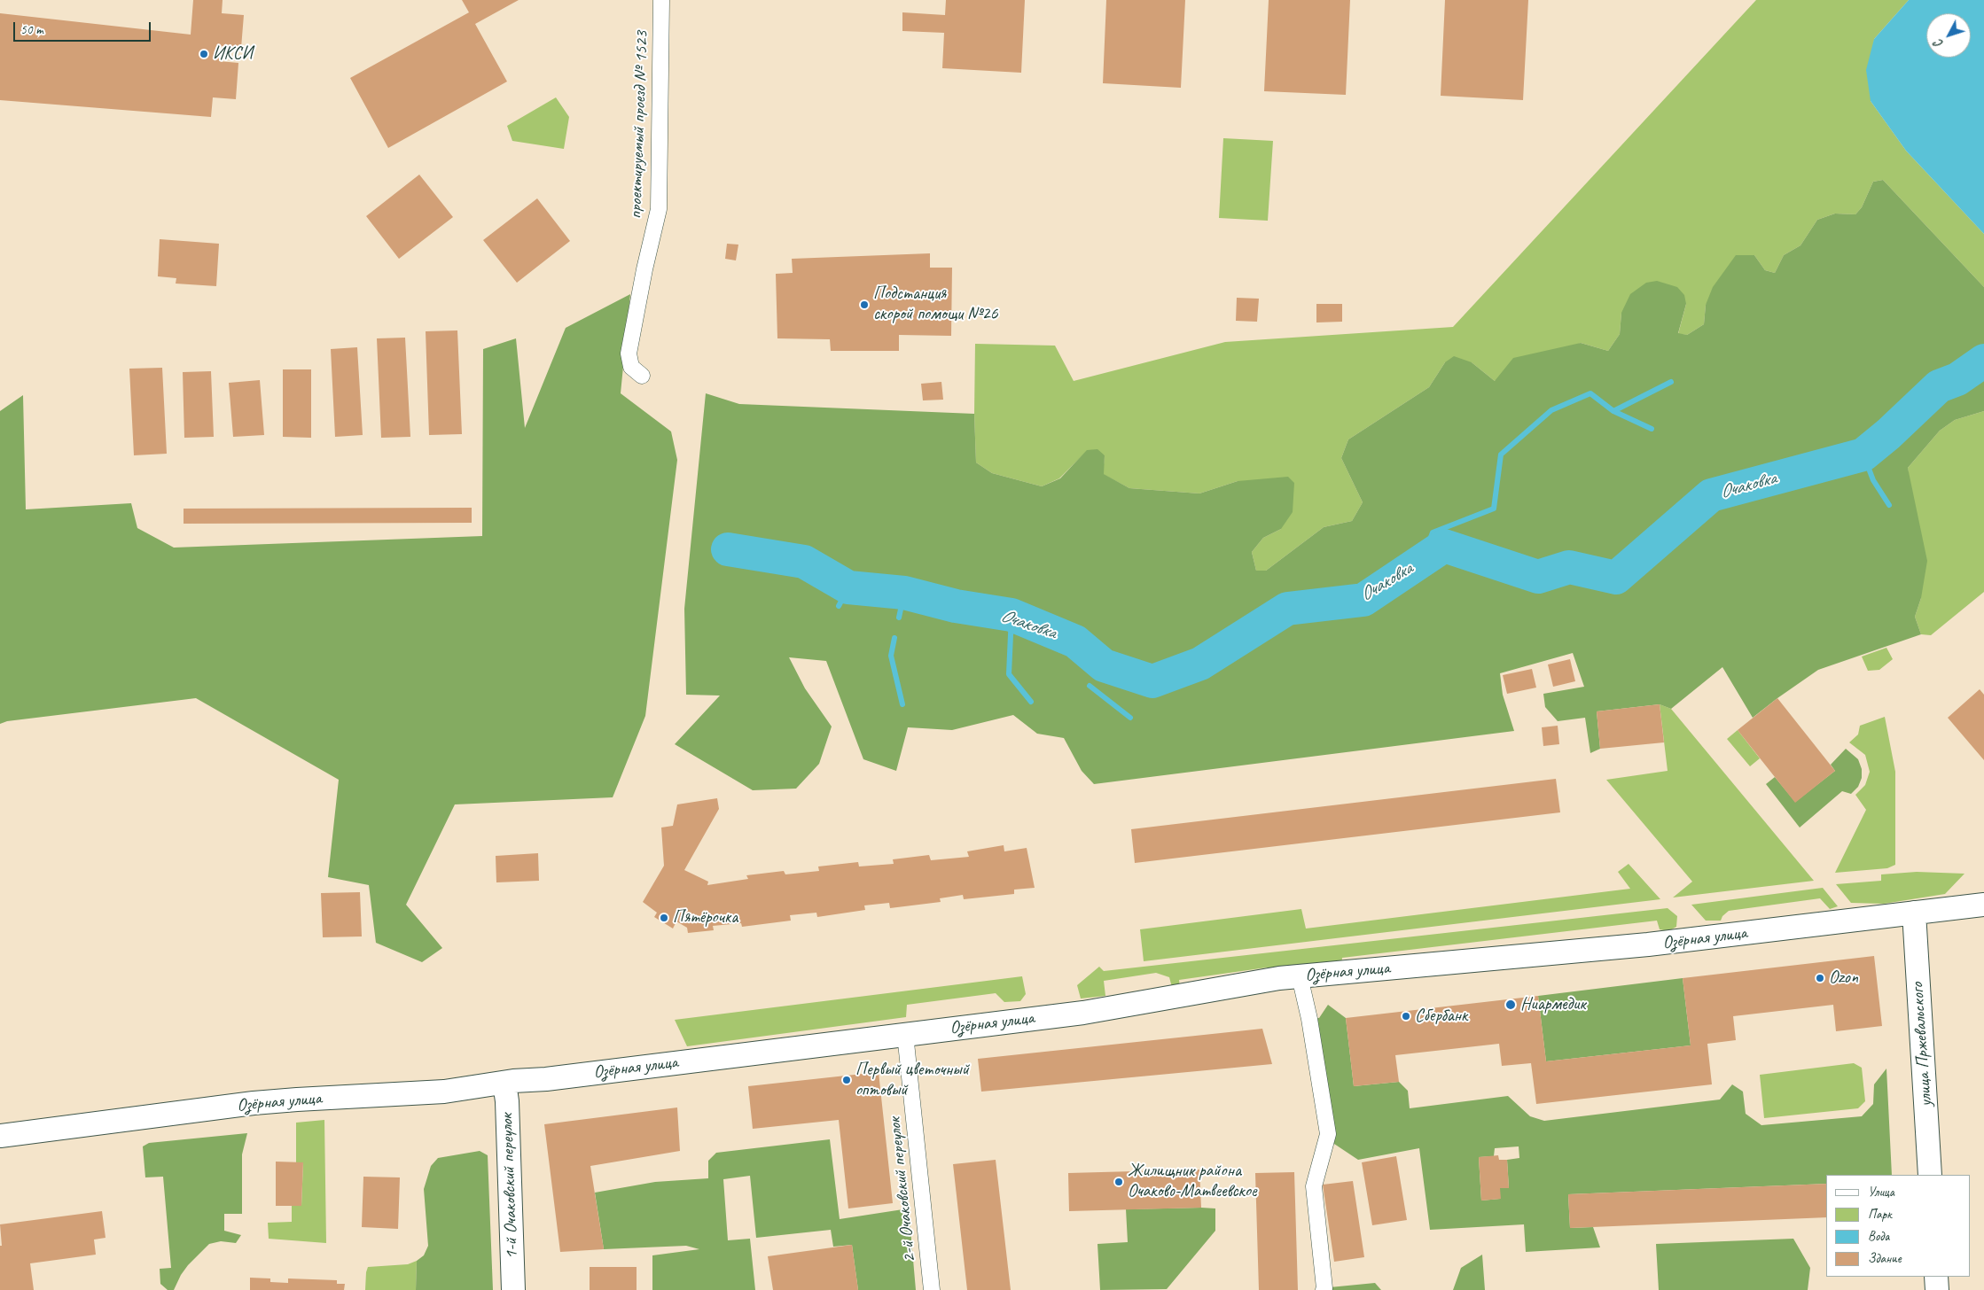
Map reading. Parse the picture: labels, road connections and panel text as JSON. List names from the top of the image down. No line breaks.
{"streets":{"street":["проектируемый проезд № 1523","Озёрная улица","улица Пржевальского","1-й Очаковский переулок","2-й Очаковский переулок"]},"crossings":[["Озёрная улица","улица Пржевальского"],["Озёрная улица","1-й Очаковский переулок"],["Озёрная улица","2-й Очаковский переулок"]],"water":["Очаковка"],"places":["ИКСИ","Подстанция скорой помощи №26","Пятёрочка","Ozon","Ниармедик","Сбербанк","Первый цветочный оптовый","Жилищник района Очаково-Матвеевское"],"legend":["Улица","Парк","Вода","Здание"],"scale_bar":"50 m","north":"bottom left"}
